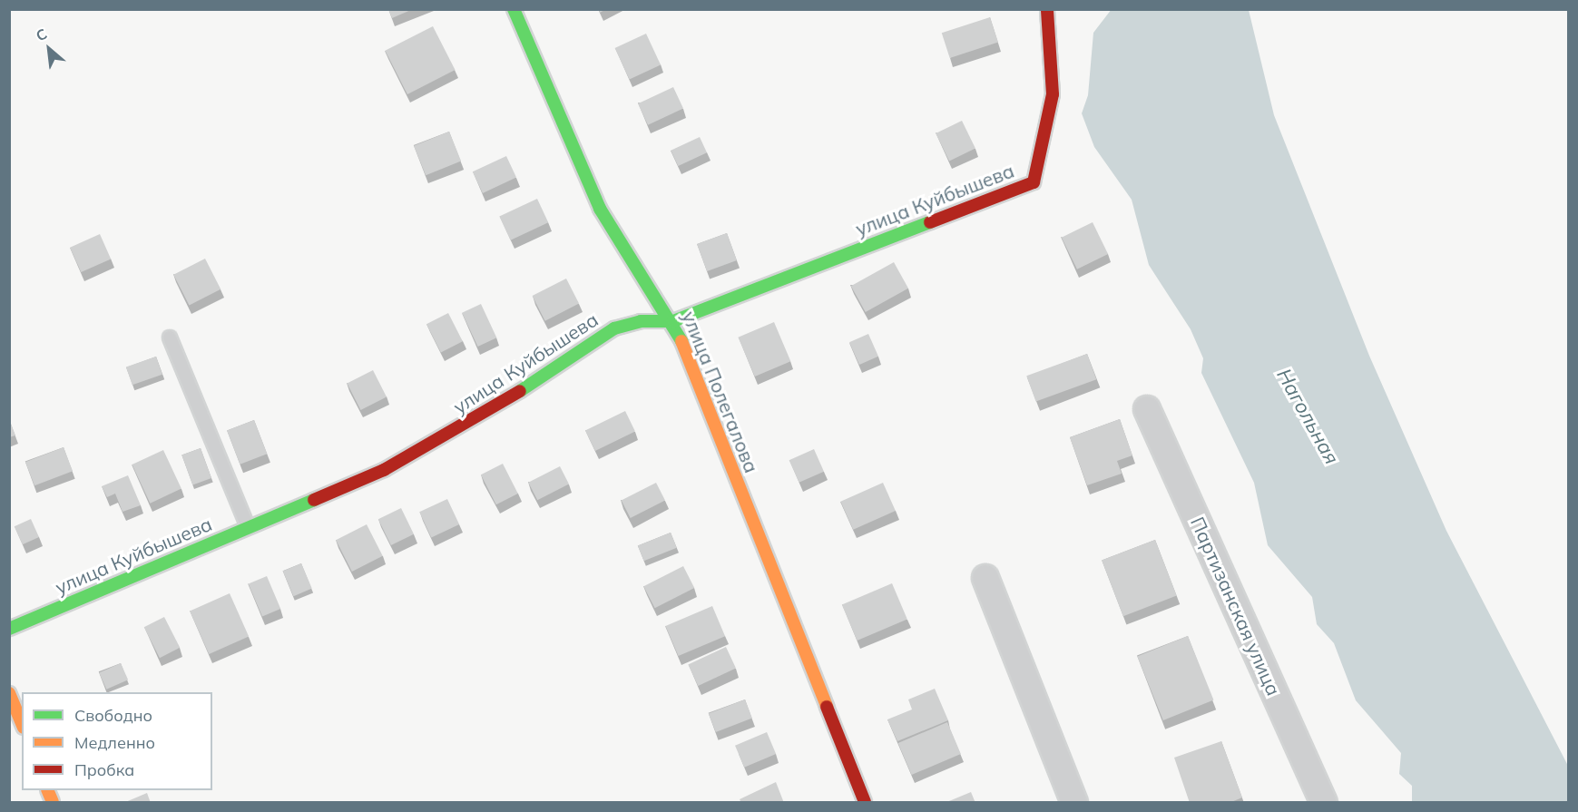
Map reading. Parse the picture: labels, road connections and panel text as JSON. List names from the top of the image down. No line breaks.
{"streets":{"street":["улица Куйбышева","улица Полегалова","Партизанская улица"]},"crossings":[["улица Куйбышева","улица Полегалова"]],"water":["Нагольная"],"legend":["Свободно","Медленно","Пробка"],"north":"top left"}
